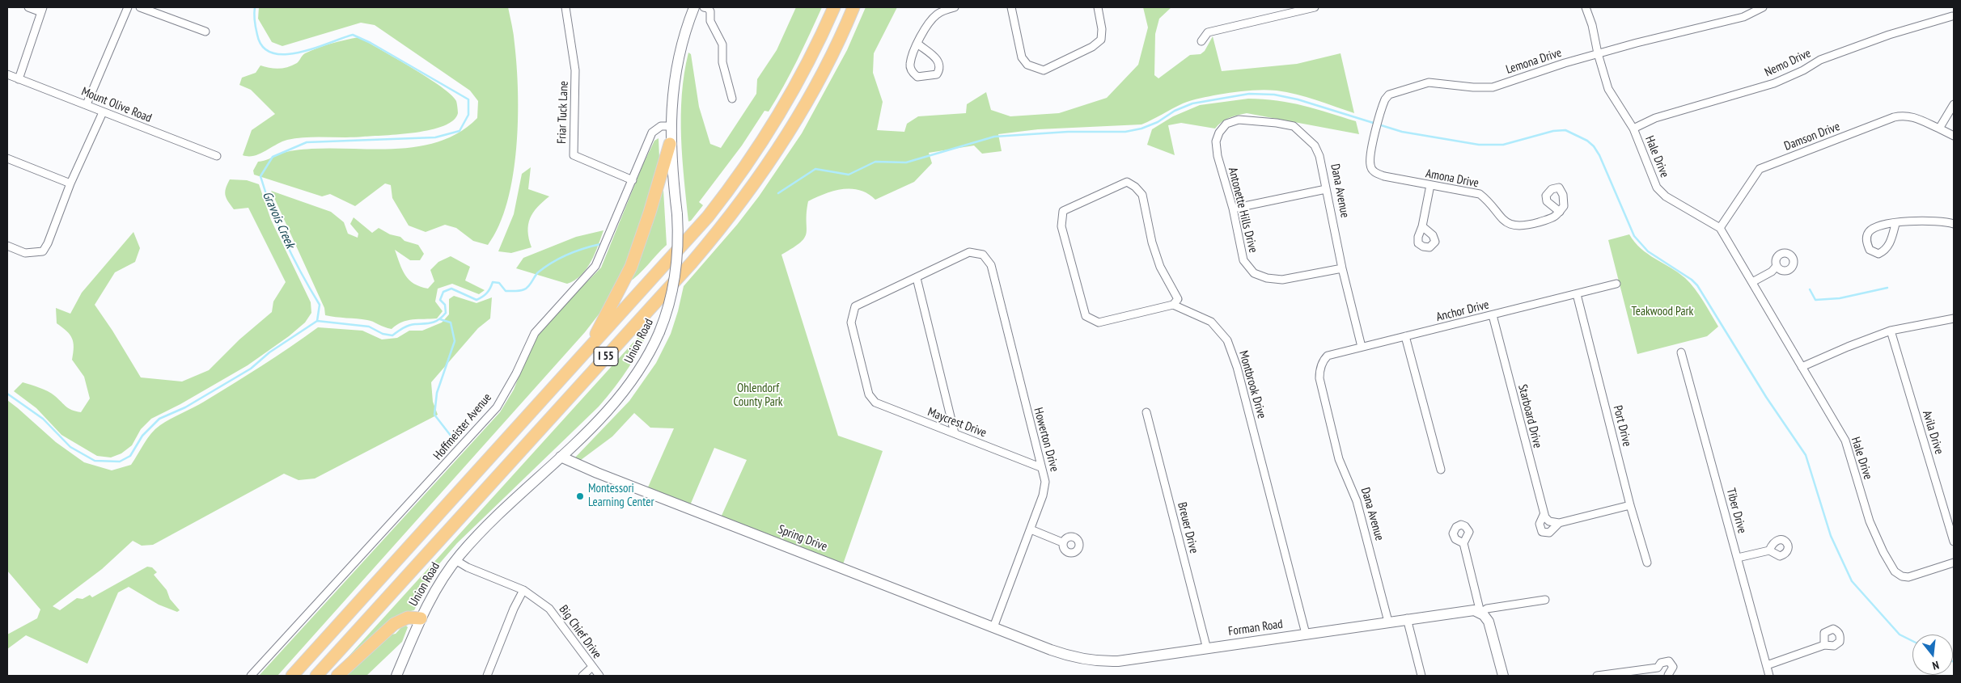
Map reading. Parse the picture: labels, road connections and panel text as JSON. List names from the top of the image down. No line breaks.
{"streets":{"highway":["I 55"],"street":["Lemona Drive","Nemo Drive","Mount Olive Road","Friar Tuck Lane","Damson Drive","Hale Drive","Amona Drive","Dana Avenue","Antonette Hills Drive","Anchor Drive","Union Road","Montbrook Drive","Starboard Drive","Maycrest Drive","Port Drive","Hoffmeister Avenue","Avila Drive","Howerton Drive","Tiber Drive","Breuer Drive","Spring Drive","Forman Road","Big Chief Drive"]},"crossings":[["Lemona Drive","Hale Drive"],["Lemona Drive","Amona Drive"],["Nemo Drive","Hale Drive"],["Friar Tuck Lane","Hoffmeister Avenue"],["Damson Drive","Hale Drive"],["Dana Avenue","Antonette Hills Drive"],["Dana Avenue","Anchor Drive"],["Dana Avenue","Forman Road"],["Anchor Drive","Starboard Drive"],["Anchor Drive","Port Drive"],["Union Road","Hoffmeister Avenue"],["Union Road","Spring Drive"],["Union Road","Big Chief Drive"],["Montbrook Drive","Forman Road"],["Maycrest Drive","Howerton Drive"],["Howerton Drive","Spring Drive"],["Breuer Drive","Forman Road"],["Spring Drive","Forman Road"]],"water":["Gravois Creek"],"parks":["Teakwood Park","Ohlendorf County Park"],"places":["Montessori Learning Center"],"north":"bottom"}
